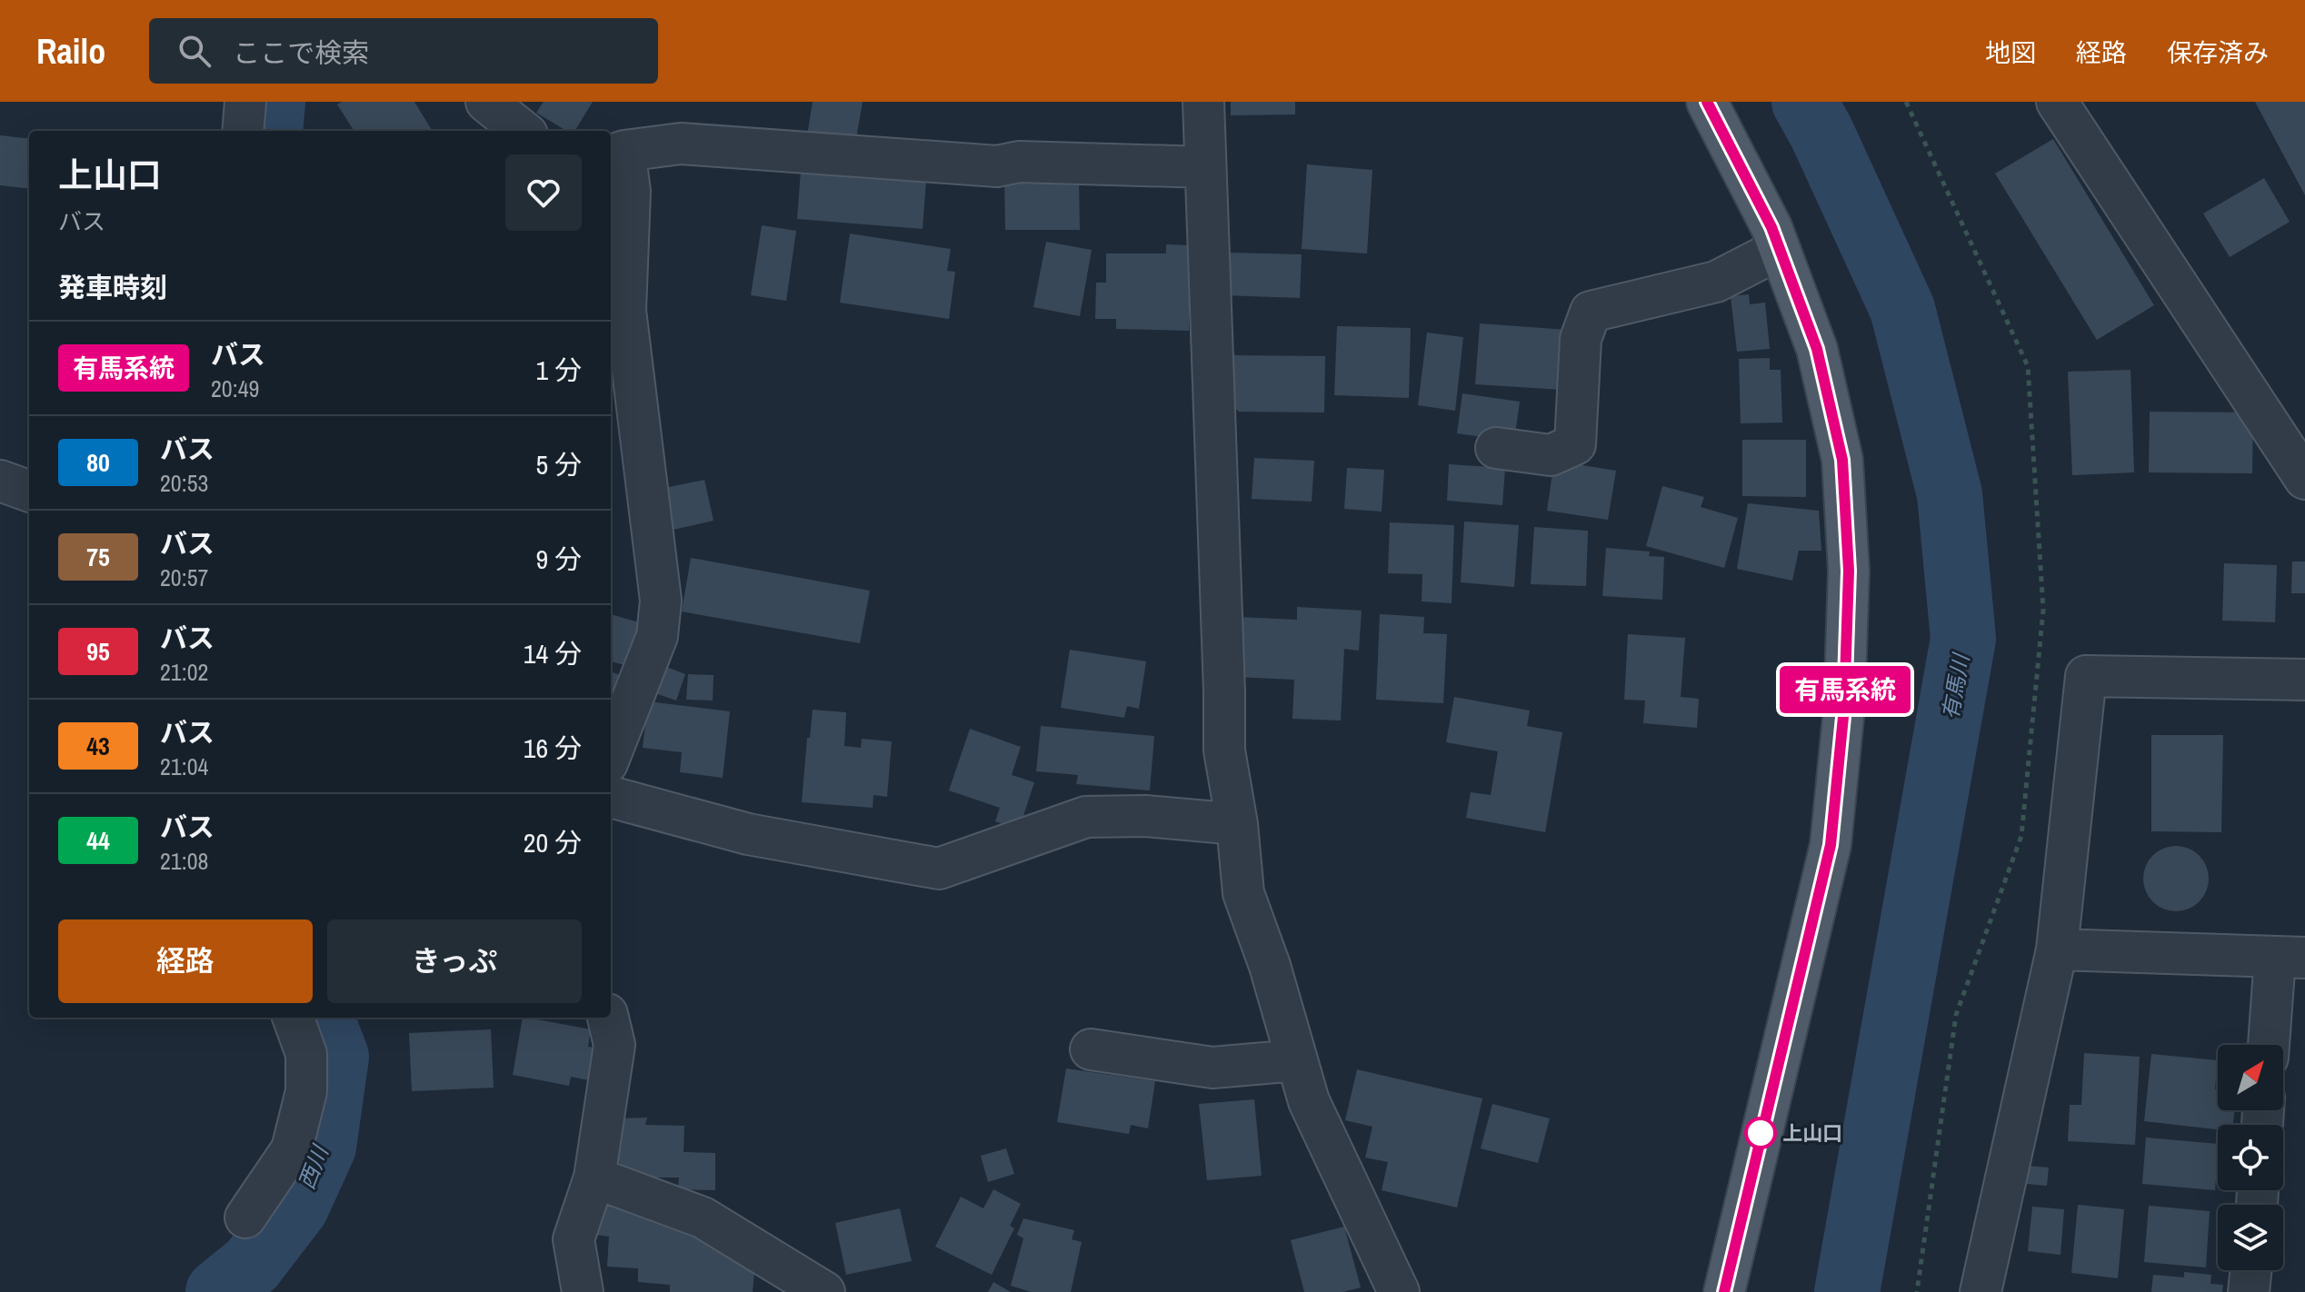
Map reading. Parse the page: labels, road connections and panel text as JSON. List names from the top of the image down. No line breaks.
{"water":["有馬川","西川"],"places":["上山口"],"lines":["bus line 有馬系統"],"north":"top right","page":{"header":"Railo","search":"ここで検索","nav":["地図","経路","保存済み"],"on_map":"有馬系統","heading":[["上山口","バス"],"発車時刻"],"list":[{"mark":"有馬系統","name":"バス","note":"20:49","value":"1 分"},{"mark":"80","name":"バス","note":"20:53","value":"5 分"},{"mark":"75","name":"バス","note":"20:57","value":"9 分"},{"mark":"95","name":"バス","note":"21:02","value":"14 分"},{"mark":"43","name":"バス","note":"21:04","value":"16 分"},{"mark":"44","name":"バス","note":"21:08","value":"20 分"}],"buttons":["経路","きっぷ"]}}
